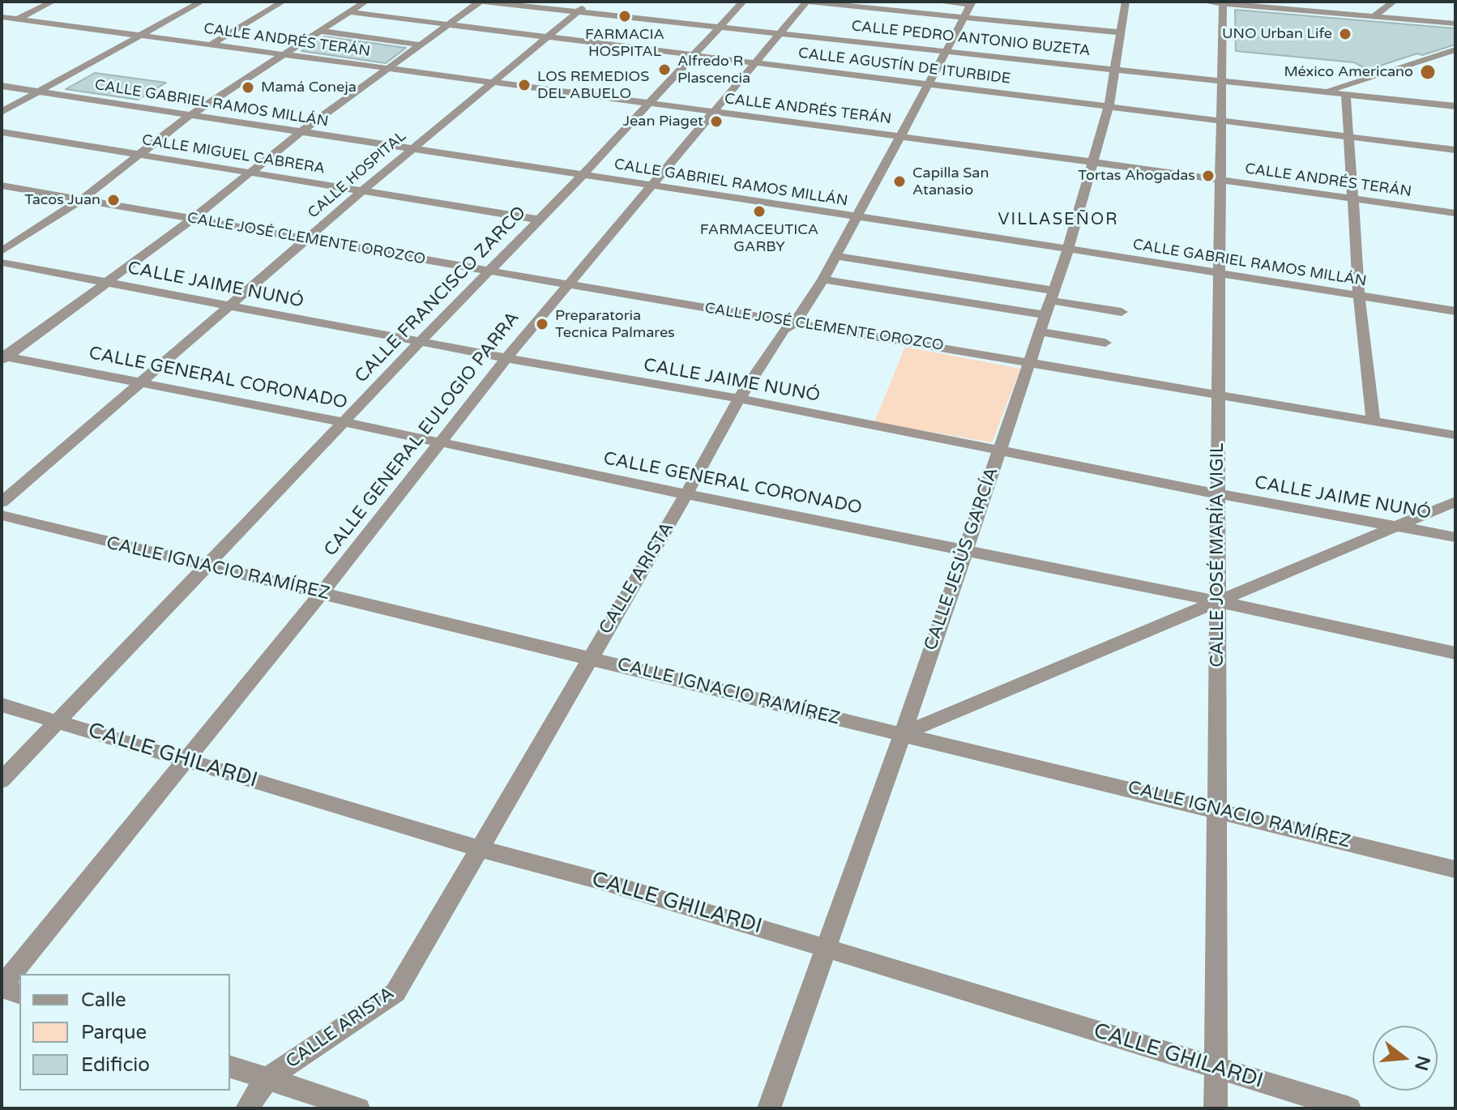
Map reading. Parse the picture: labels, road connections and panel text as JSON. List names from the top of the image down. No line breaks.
{"streets":{"street":["CALLE PEDRO ANTONIO BUZETA","CALLE ANDRÉS TERÁN","CALLE AGUSTÍN DE ITURBIDE","CALLE GABRIEL RAMOS MILLÁN","CALLE MIGUEL CABRERA","CALLE HOSPITAL","CALLE JOSÉ CLEMENTE OROZCO","CALLE JAIME NUNÓ","CALLE FRANCISCO ZARCO","CALLE GENERAL CORONADO","CALLE GENERAL EULOGIO PARRA","CALLE JOSÉ MARÍA VIGIL","CALLE JESÚS GARCÍA","CALLE IGNACIO RAMÍREZ","CALLE ARISTA","CALLE GHILARDI"]},"crossings":[["CALLE PEDRO ANTONIO BUZETA","CALLE HOSPITAL"],["CALLE PEDRO ANTONIO BUZETA","CALLE FRANCISCO ZARCO"],["CALLE PEDRO ANTONIO BUZETA","CALLE GENERAL EULOGIO PARRA"],["CALLE PEDRO ANTONIO BUZETA","CALLE JOSÉ MARÍA VIGIL"],["CALLE PEDRO ANTONIO BUZETA","CALLE JESÚS GARCÍA"],["CALLE PEDRO ANTONIO BUZETA","CALLE ARISTA"],["CALLE ANDRÉS TERÁN","CALLE HOSPITAL"],["CALLE ANDRÉS TERÁN","CALLE FRANCISCO ZARCO"],["CALLE ANDRÉS TERÁN","CALLE GENERAL EULOGIO PARRA"],["CALLE ANDRÉS TERÁN","CALLE JOSÉ MARÍA VIGIL"],["CALLE ANDRÉS TERÁN","CALLE JESÚS GARCÍA"],["CALLE ANDRÉS TERÁN","CALLE ARISTA"],["CALLE AGUSTÍN DE ITURBIDE","CALLE HOSPITAL"],["CALLE AGUSTÍN DE ITURBIDE","CALLE FRANCISCO ZARCO"],["CALLE AGUSTÍN DE ITURBIDE","CALLE GENERAL EULOGIO PARRA"],["CALLE AGUSTÍN DE ITURBIDE","CALLE JOSÉ MARÍA VIGIL"],["CALLE AGUSTÍN DE ITURBIDE","CALLE JESÚS GARCÍA"],["CALLE AGUSTÍN DE ITURBIDE","CALLE ARISTA"],["CALLE GABRIEL RAMOS MILLÁN","CALLE HOSPITAL"],["CALLE GABRIEL RAMOS MILLÁN","CALLE FRANCISCO ZARCO"],["CALLE GABRIEL RAMOS MILLÁN","CALLE GENERAL EULOGIO PARRA"],["CALLE GABRIEL RAMOS MILLÁN","CALLE JOSÉ MARÍA VIGIL"],["CALLE GABRIEL RAMOS MILLÁN","CALLE JESÚS GARCÍA"],["CALLE GABRIEL RAMOS MILLÁN","CALLE ARISTA"],["CALLE MIGUEL CABRERA","CALLE HOSPITAL"],["CALLE MIGUEL CABRERA","CALLE FRANCISCO ZARCO"],["CALLE HOSPITAL","CALLE JOSÉ CLEMENTE OROZCO"],["CALLE HOSPITAL","CALLE JAIME NUNÓ"],["CALLE HOSPITAL","CALLE GENERAL CORONADO"],["CALLE JOSÉ CLEMENTE OROZCO","CALLE FRANCISCO ZARCO"],["CALLE JOSÉ CLEMENTE OROZCO","CALLE GENERAL EULOGIO PARRA"],["CALLE JOSÉ CLEMENTE OROZCO","CALLE JOSÉ MARÍA VIGIL"],["CALLE JOSÉ CLEMENTE OROZCO","CALLE JESÚS GARCÍA"],["CALLE JOSÉ CLEMENTE OROZCO","CALLE ARISTA"],["CALLE JAIME NUNÓ","CALLE FRANCISCO ZARCO"],["CALLE JAIME NUNÓ","CALLE GENERAL EULOGIO PARRA"],["CALLE JAIME NUNÓ","CALLE JOSÉ MARÍA VIGIL"],["CALLE JAIME NUNÓ","CALLE JESÚS GARCÍA"],["CALLE JAIME NUNÓ","CALLE ARISTA"],["CALLE FRANCISCO ZARCO","CALLE GENERAL CORONADO"],["CALLE FRANCISCO ZARCO","CALLE IGNACIO RAMÍREZ"],["CALLE FRANCISCO ZARCO","CALLE GHILARDI"],["CALLE GENERAL CORONADO","CALLE GENERAL EULOGIO PARRA"],["CALLE GENERAL CORONADO","CALLE JOSÉ MARÍA VIGIL"],["CALLE GENERAL CORONADO","CALLE JESÚS GARCÍA"],["CALLE GENERAL CORONADO","CALLE ARISTA"],["CALLE GENERAL EULOGIO PARRA","CALLE IGNACIO RAMÍREZ"],["CALLE GENERAL EULOGIO PARRA","CALLE GHILARDI"],["CALLE JOSÉ MARÍA VIGIL","CALLE IGNACIO RAMÍREZ"],["CALLE JOSÉ MARÍA VIGIL","CALLE GHILARDI"],["CALLE JESÚS GARCÍA","CALLE IGNACIO RAMÍREZ"],["CALLE JESÚS GARCÍA","CALLE GHILARDI"],["CALLE IGNACIO RAMÍREZ","CALLE ARISTA"],["CALLE ARISTA","CALLE GHILARDI"]],"districts":["VILLASEÑOR"],"places":["FARMACIA HOSPITAL","UNO Urban Life","Alfredo R Plascencia","México Americano","LOS REMEDIOS DEL ABUELO","Mamá Coneja","Jean Piaget","Tortas Ahogadas","Capilla San Atanasio","Tacos Juan","FARMACEUTICA GARBY","Preparatoria Tecnica Palmares"],"legend":["Calle","Parque","Edificio"],"north":"right"}
